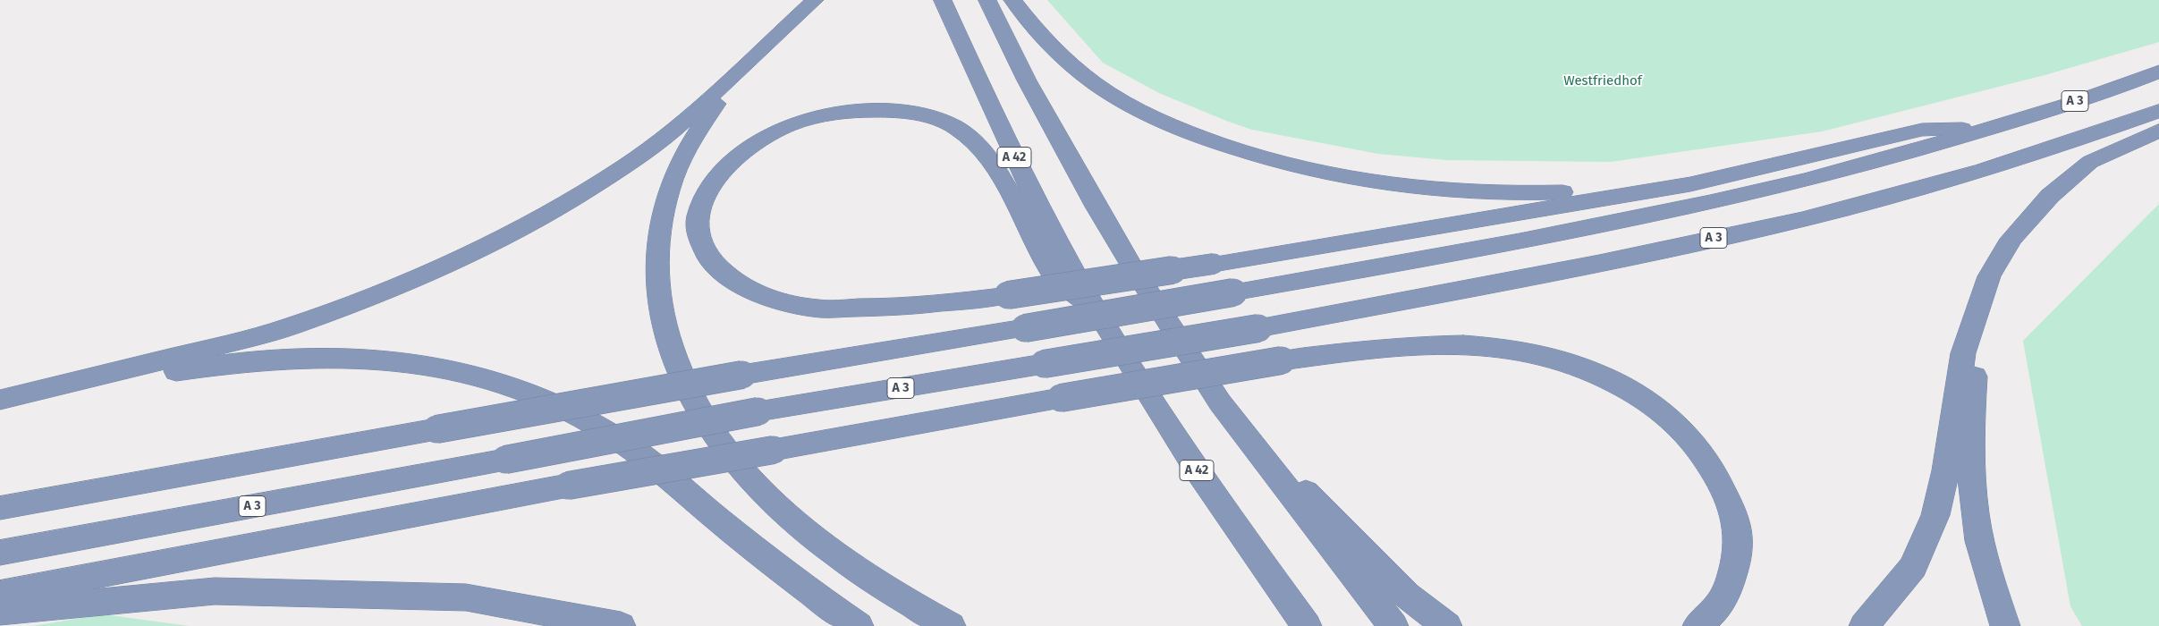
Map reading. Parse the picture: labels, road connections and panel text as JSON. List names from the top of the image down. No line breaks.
{"streets":{"highway":["A 3","A 42"]},"parks":["Westfriedhof"]}
